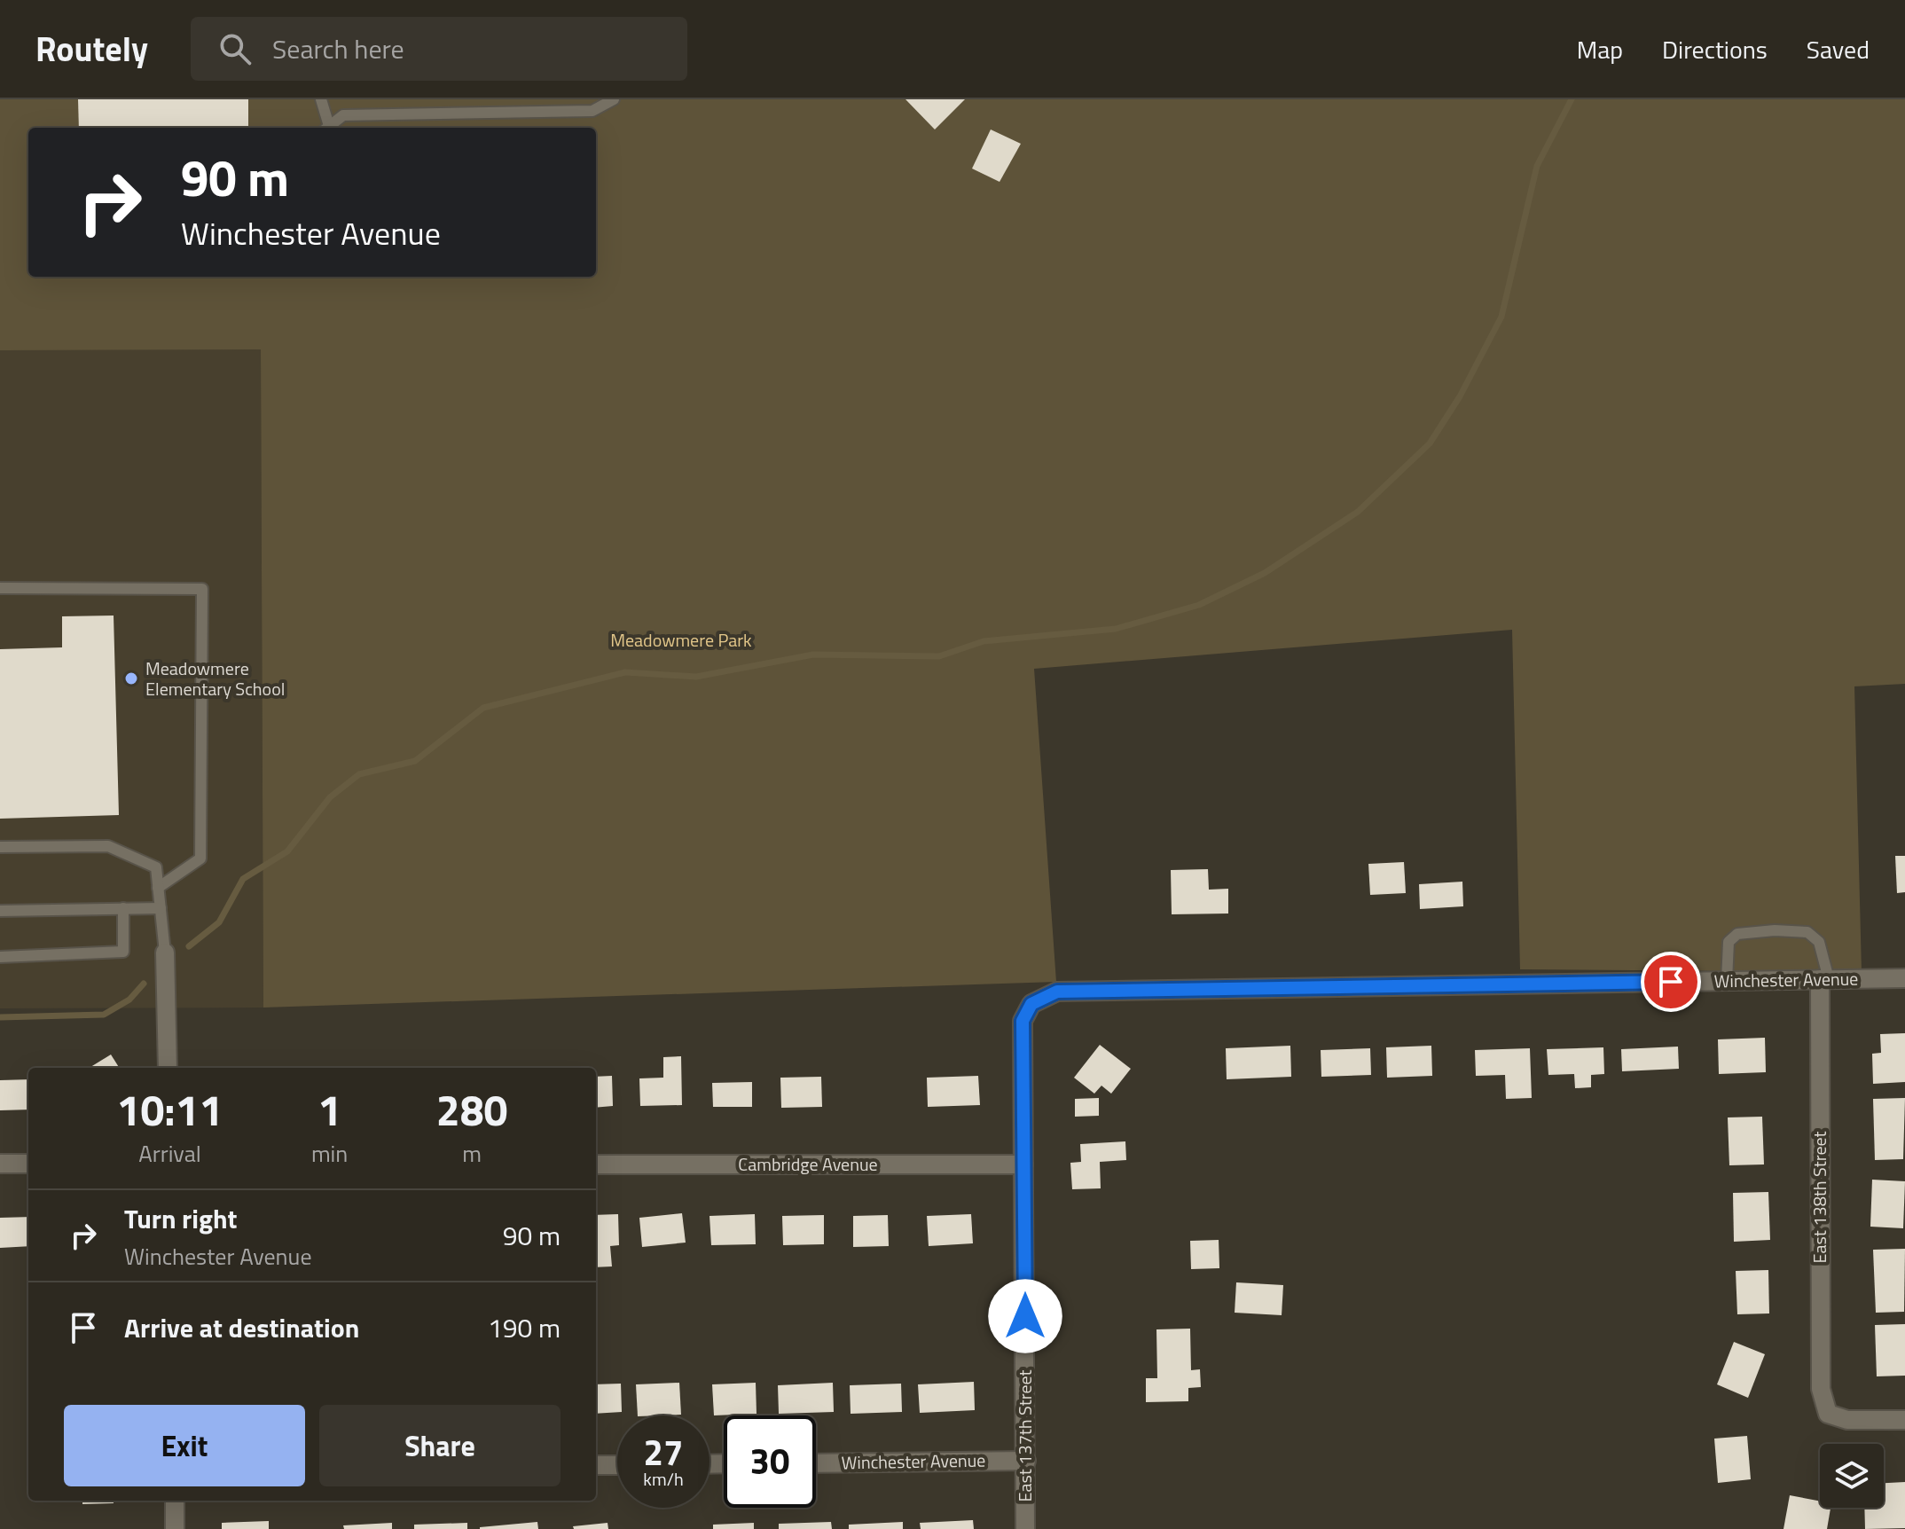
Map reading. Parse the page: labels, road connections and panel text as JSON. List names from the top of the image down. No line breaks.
{"streets":{"street":["Winchester Avenue","Cambridge Avenue","East 138th Street","East 137th Street"]},"crossings":[["Winchester Avenue","East 138th Street"],["Winchester Avenue","East 137th Street"],["Cambridge Avenue","East 137th Street"]],"parks":["Meadowmere Park"],"places":["Meadowmere Elementary School"],"page":{"header":"Routely","search":"Search here","nav":["Map","Directions","Saved"],"turn":["90 m","Winchester Avenue"],"eta":["10:11","Arrival","1","min","280","m"],"list":[{"name":"Turn right","note":"Winchester Avenue","value":"90 m"},{"name":"Arrive at destination","value":"190 m"}],"buttons":["Exit","Share"],"speed":"27 km/h","limit":"30"}}
